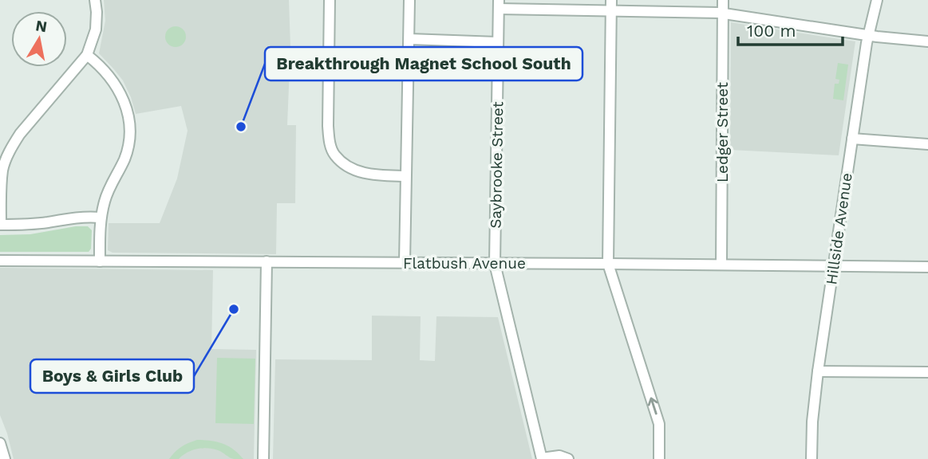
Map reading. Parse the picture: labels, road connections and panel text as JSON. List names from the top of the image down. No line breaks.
{"streets":{"street":["Ledger Street","Saybrooke Street","Hillside Avenue","Flatbush Avenue"]},"crossings":[["Ledger Street","Flatbush Avenue"],["Saybrooke Street","Flatbush Avenue"],["Hillside Avenue","Flatbush Avenue"]],"places":["Breakthrough Magnet School South","Boys & Girls Club"],"scale_bar":"100 m","north":"top"}
